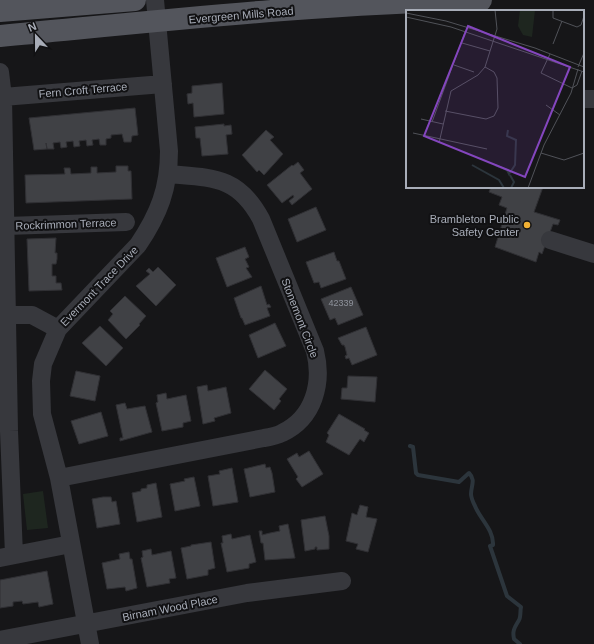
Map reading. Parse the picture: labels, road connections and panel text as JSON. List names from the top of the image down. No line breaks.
{"streets":{"main road":["Evergreen Mills Road"],"street":["Fern Croft Terrace","Rockrimmon Terrace","Evermont Trace Drive","Stonemont Circle","Birnam Wood Place"]},"crossings":[["Evergreen Mills Road","Evermont Trace Drive"],["Fern Croft Terrace","Evermont Trace Drive"],["Evermont Trace Drive","Stonemont Circle"],["Evermont Trace Drive","Birnam Wood Place"]],"places":["Brambleton Public Safety Center"],"house_numbers":["42339"],"north":"top"}
